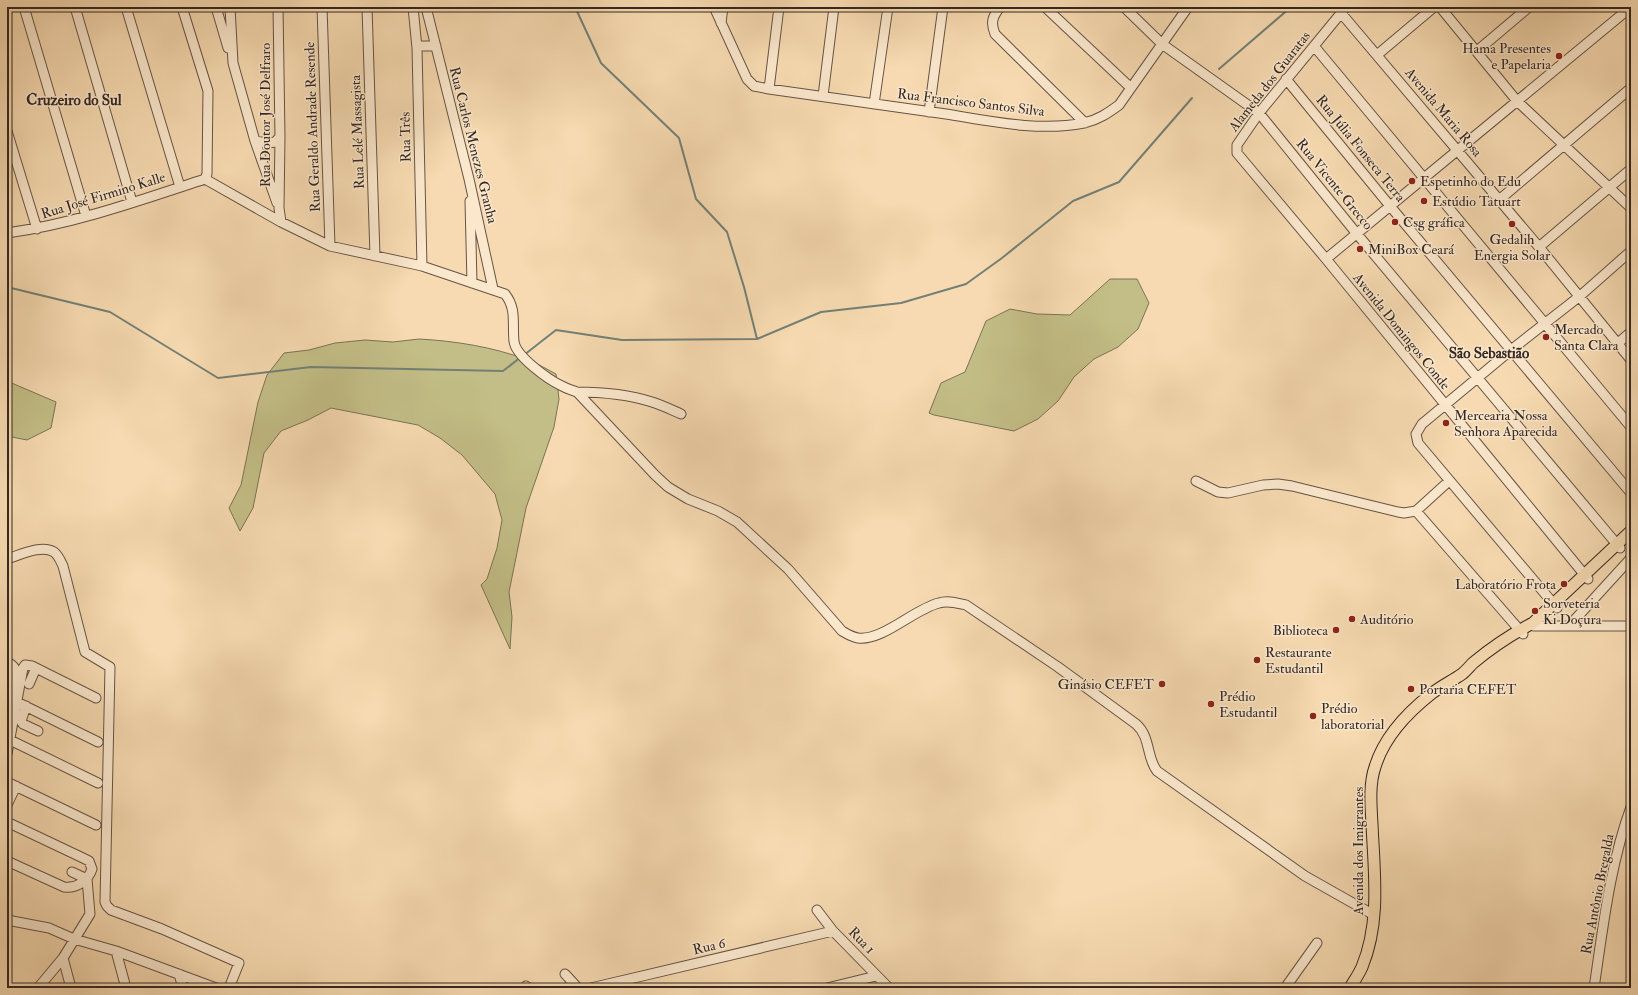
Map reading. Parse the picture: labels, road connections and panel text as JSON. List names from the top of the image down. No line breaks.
{"streets":{"main road":["Avenida dos Imigrantes"],"street":["Alameda dos Guaratas","Rua Francisco Santos Silva","Avenida Maria Rosa","Rua Doutor José Delfraro","Rua Geraldo Andrade Resende","Rua Lelé Massagista","Rua Três","Rua Carlos Menezes Granha","Rua Júlia Fonseca Terra","Rua Vicente Grecco","Rua José Firmino Kalle","Avenida Domingos Conde","Rua Antônio Bregalda","Rua 1","Rua 6"]},"crossings":[["Alameda dos Guaratas","Avenida Maria Rosa"],["Alameda dos Guaratas","Rua Júlia Fonseca Terra"],["Alameda dos Guaratas","Rua Vicente Grecco"],["Alameda dos Guaratas","Avenida Domingos Conde"],["Rua Francisco Santos Silva","Rua Vicente Grecco"],["Rua Vicente Grecco","Avenida dos Imigrantes"],["Avenida Domingos Conde","Avenida dos Imigrantes"],["Rua 1","Rua 6"]],"districts":["Cruzeiro do Sul","São Sebastião"],"places":["Hama Presentes e Papelaria","Espetinho do Edu","Estúdio Tatuart","Csg gráfica","Gedalih Energia Solar","MiniBox Ceará","Mercado Santa Clara","Mercearia Nossa Senhora Aparecida","Laboratório Frota","Sorveteria Ki Doçura","Auditório","Biblioteca","Restaurante Estudantil","Ginásio CEFET","Portaria CEFET","Prédio Estudantil","Prédio laboratorial"]}
